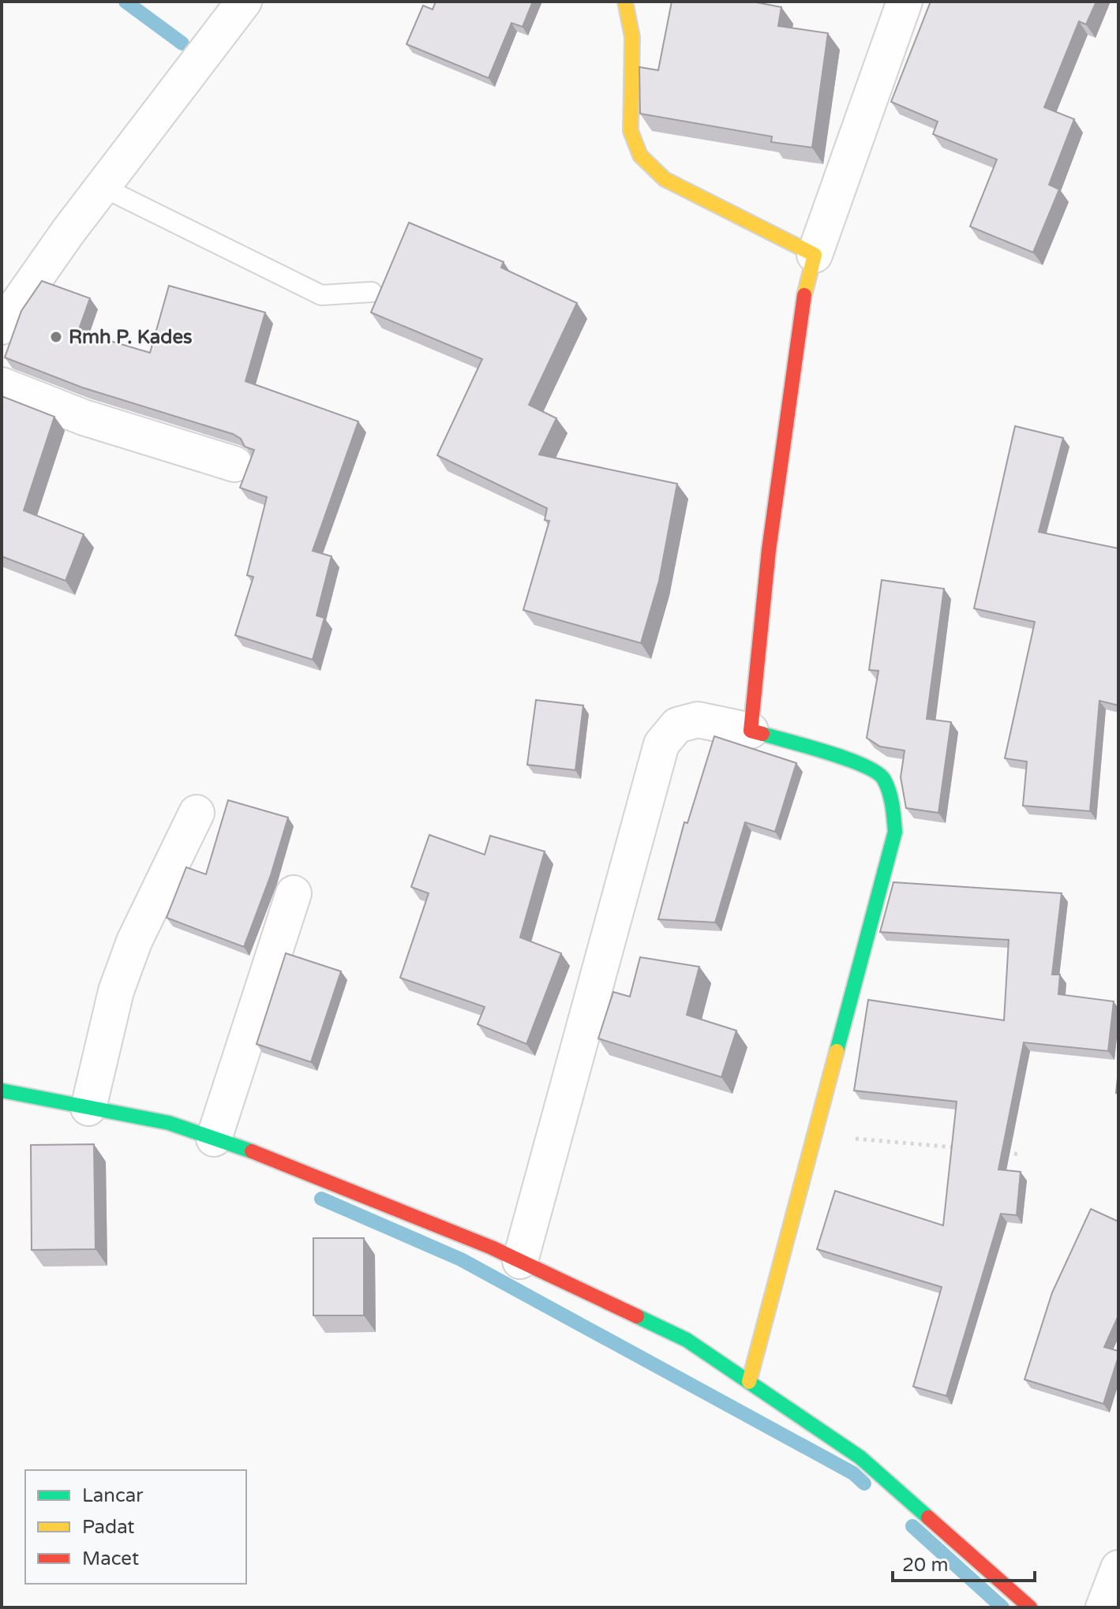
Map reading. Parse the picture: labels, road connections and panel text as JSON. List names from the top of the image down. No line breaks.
{"places":["Rmh P. Kades"],"legend":["Lancar","Padat","Macet"],"scale_bar":"20 m"}
